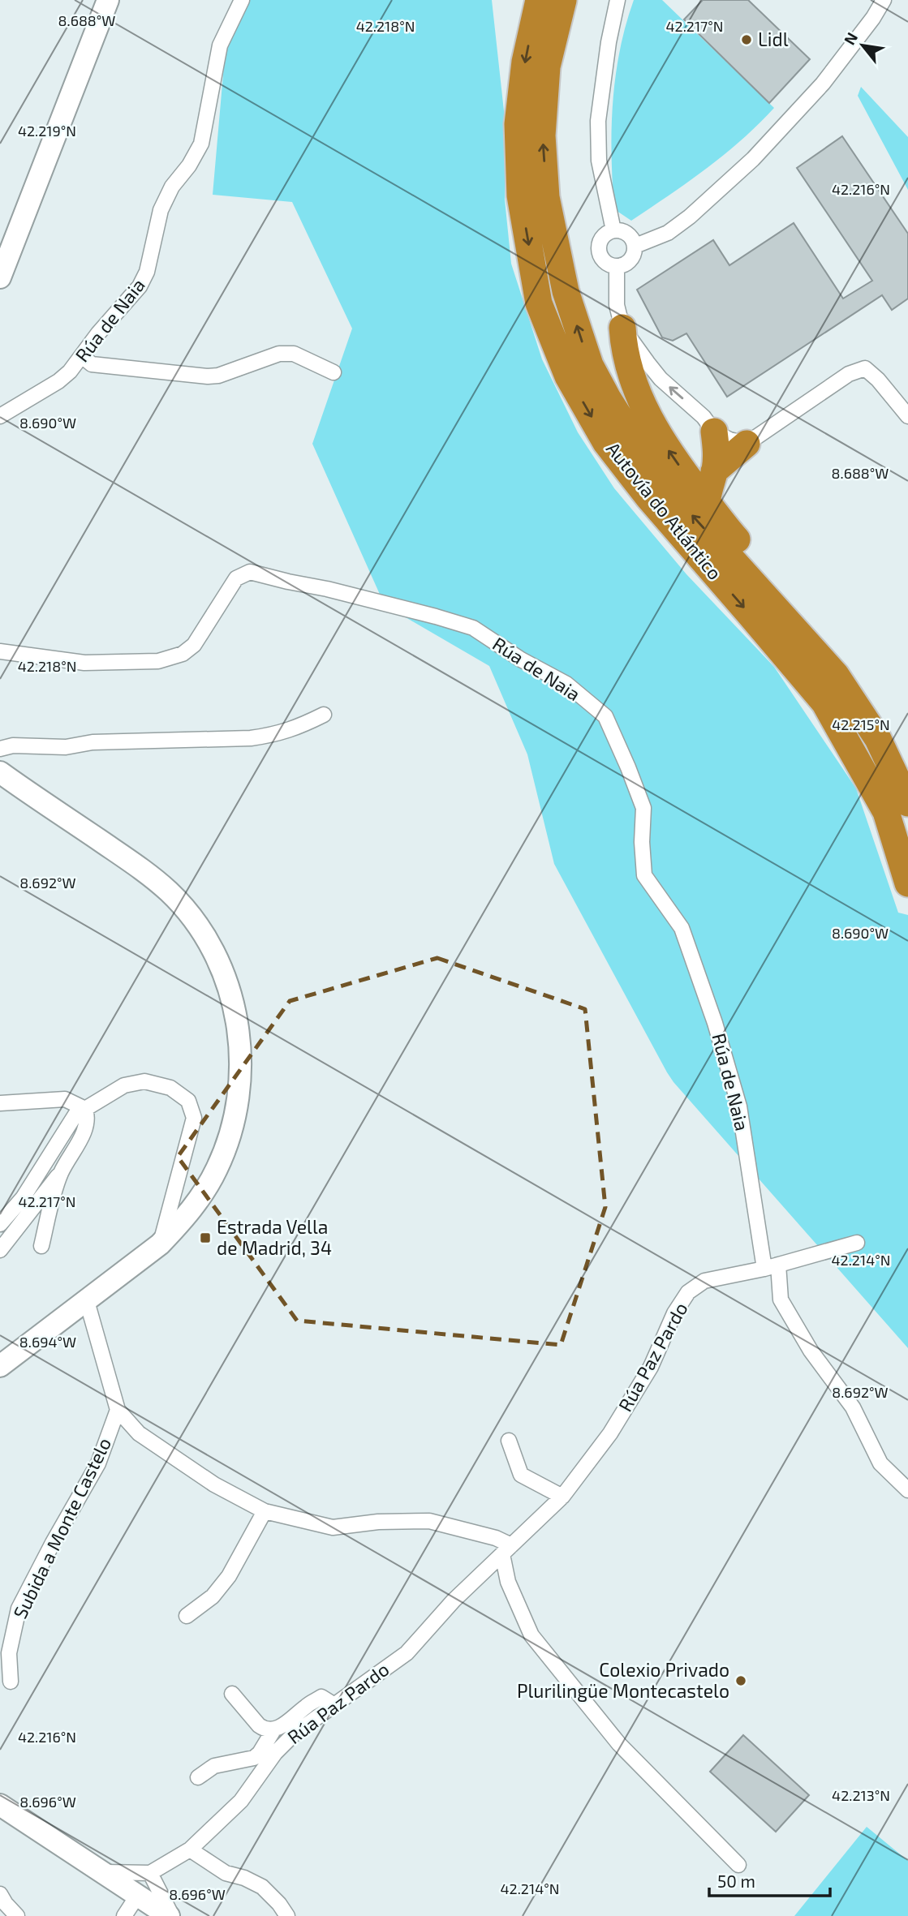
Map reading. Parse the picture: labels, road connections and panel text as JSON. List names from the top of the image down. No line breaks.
{"streets":{"highway":["Autovía do Atlántico"],"street":["Rúa de Naia","Rúa Paz Pardo","Subida a Monte Castelo"]},"crossings":[["Rúa de Naia","Rúa Paz Pardo"],["Rúa Paz Pardo","Subida a Monte Castelo"]],"places":{"other":["Lidl","Colexio Privado Plurilingüe Montecastelo"],"transit":["Estrada Vella de Madrid, 34"]},"scale_bar":"50 m","north":"top left","coordinates":["8.688°W","42.218°N","42.217°N","42.219°N","42.216°N","8.690°W","42.215°N","8.692°W","42.214°N","8.694°W","42.213°N","8.696°W"]}
